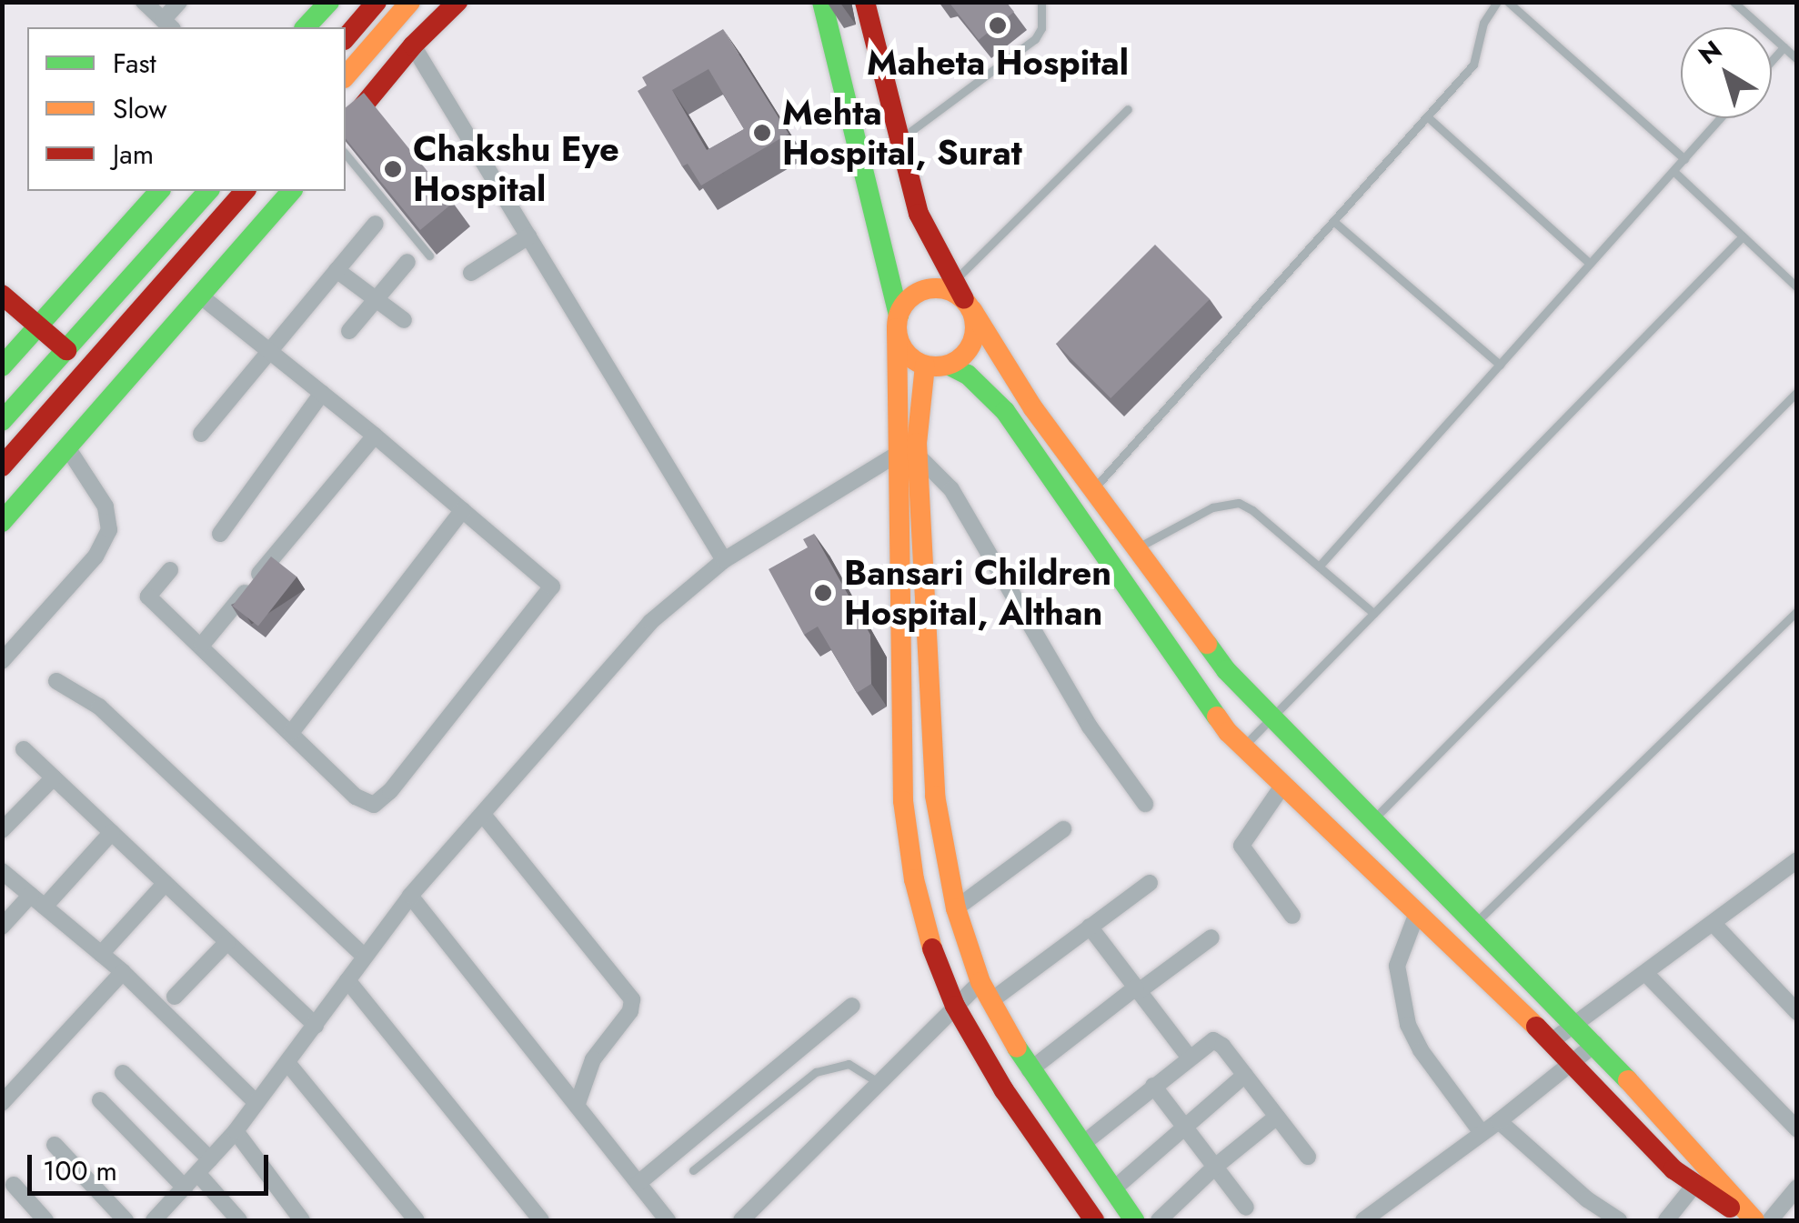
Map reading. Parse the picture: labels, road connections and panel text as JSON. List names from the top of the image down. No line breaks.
{"places":["Maheta Hospital","Mehta Hospital, Surat","Chakshu Eye Hospital","Bansari Children Hospital, Althan"],"legend":["Fast","Slow","Jam"],"scale_bar":"100 m","north":"top left"}
